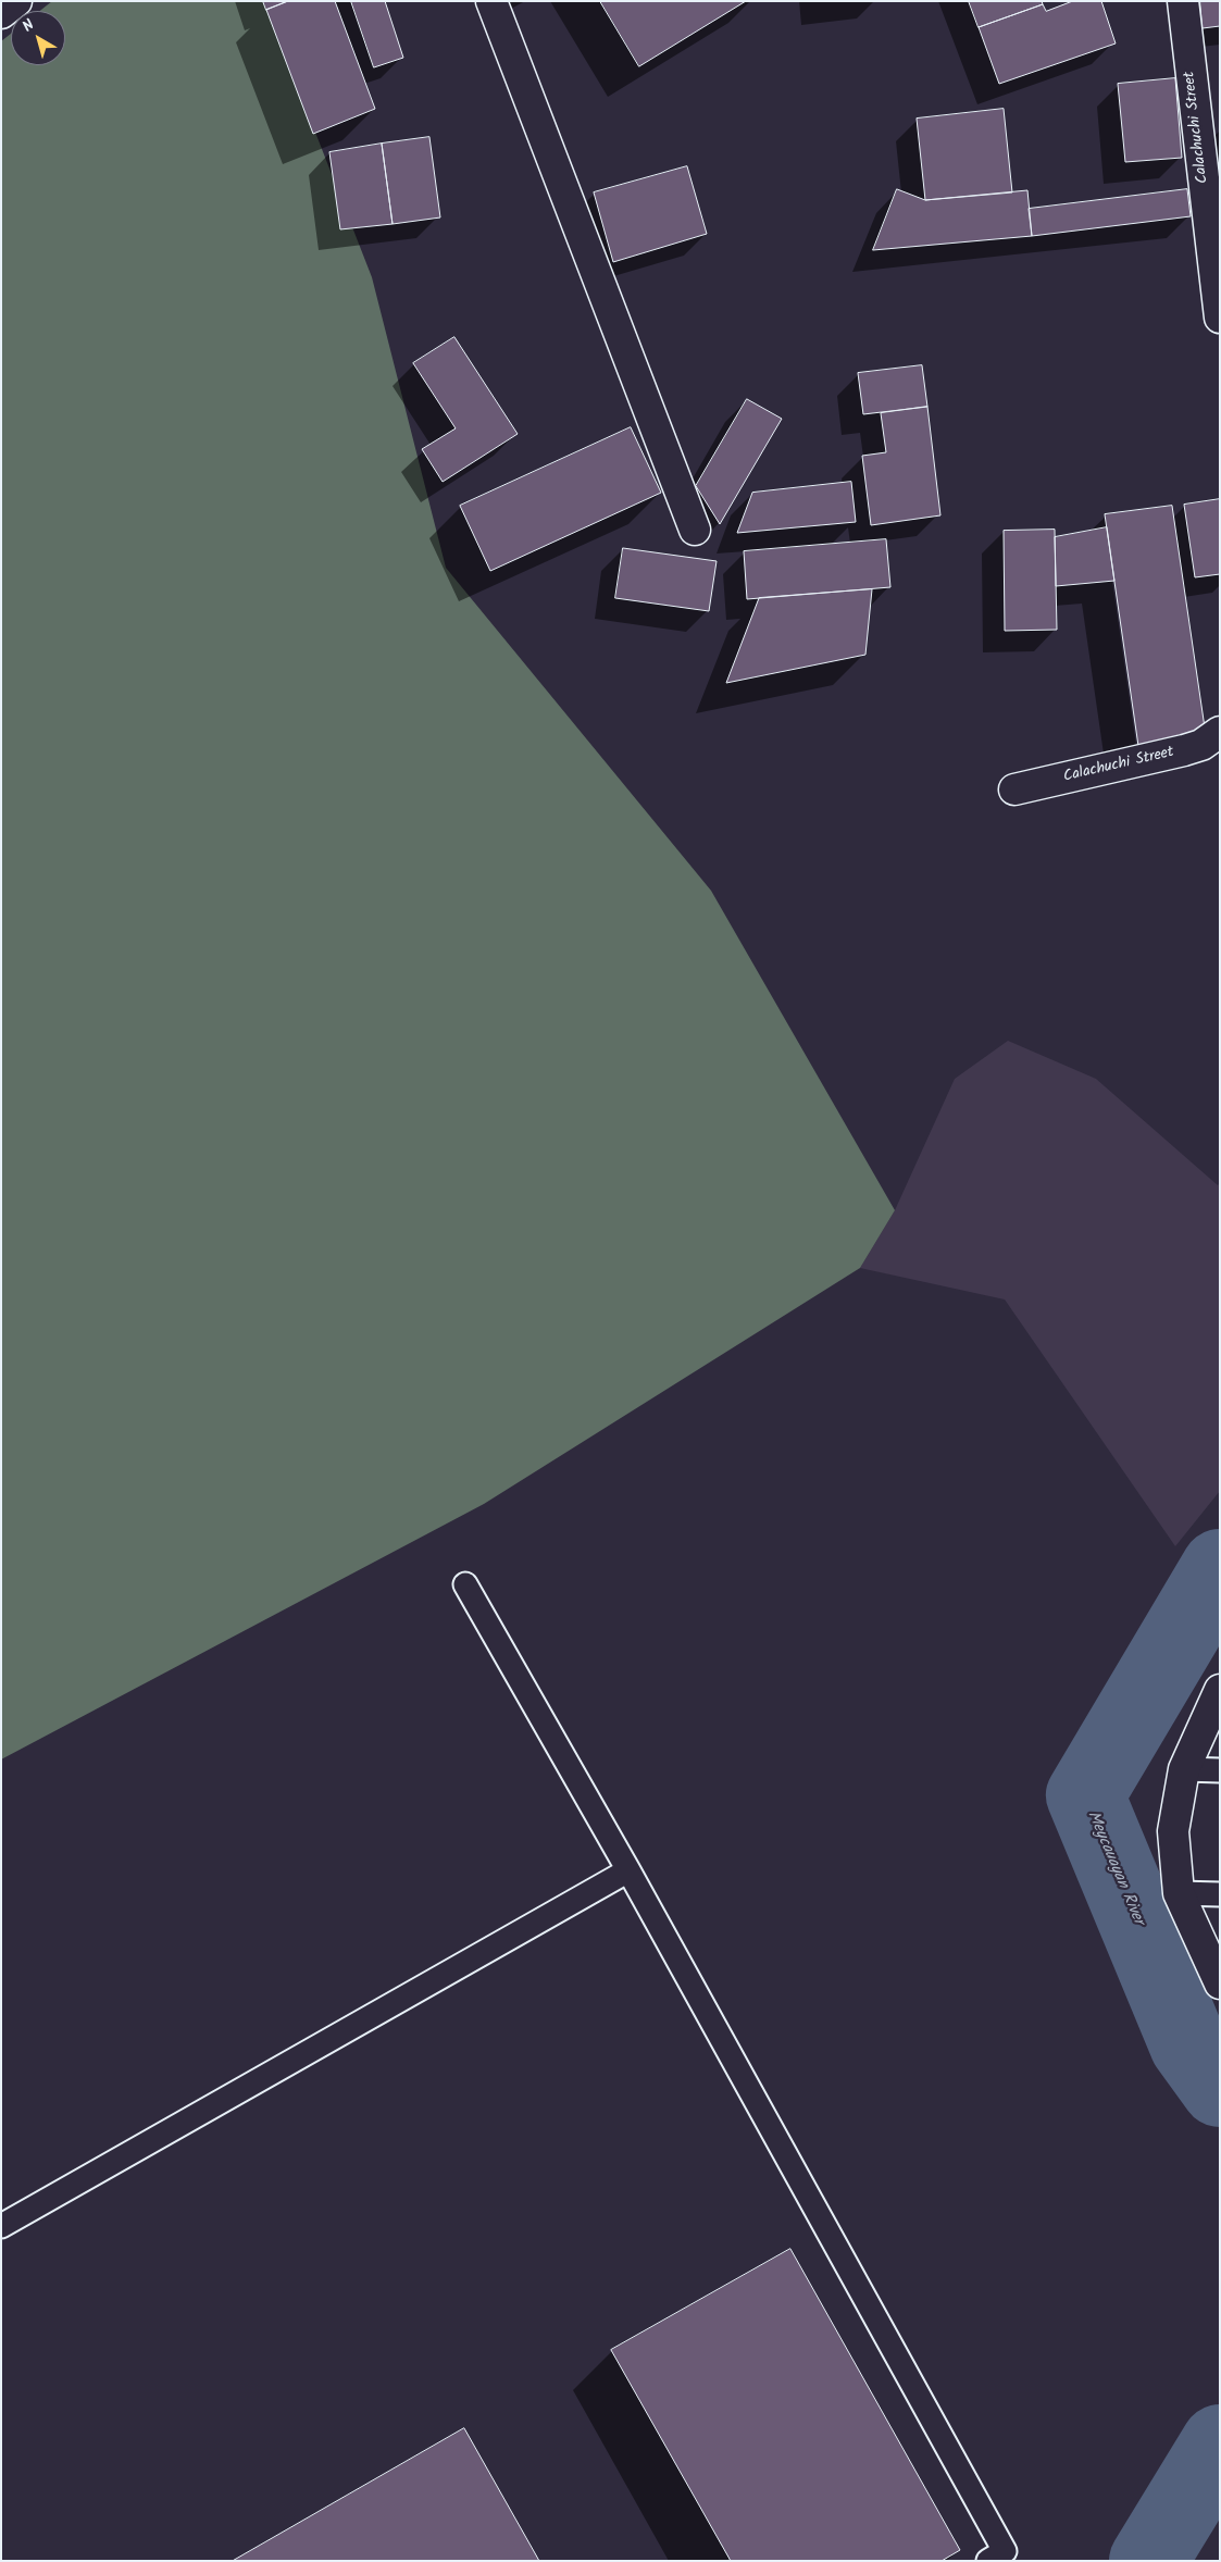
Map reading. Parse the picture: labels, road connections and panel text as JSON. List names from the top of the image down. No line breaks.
{"streets":{"street":["Calachuchi Street"]},"water":["Meycauayan River"],"north":"top left"}
